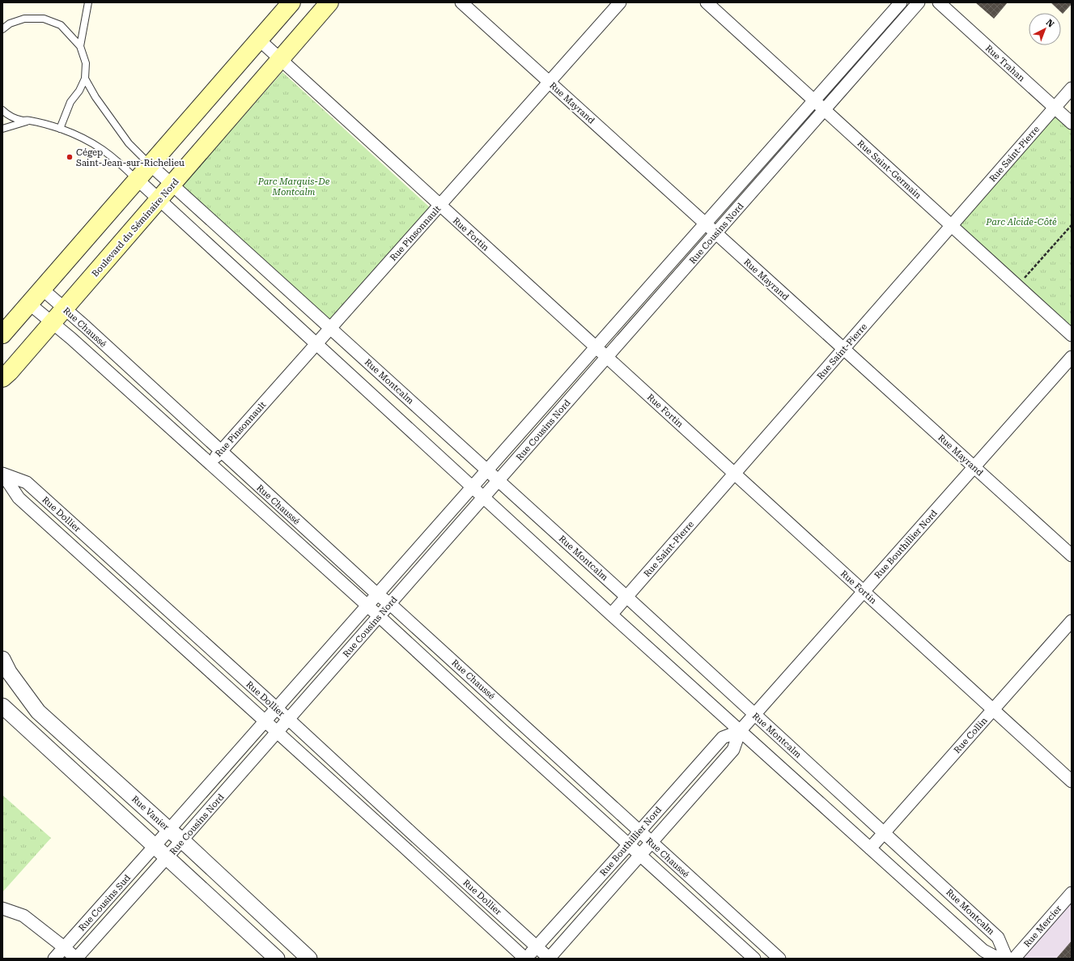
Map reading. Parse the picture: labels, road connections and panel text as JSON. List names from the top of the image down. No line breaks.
{"streets":{"main road":["Boulevard du Séminaire Nord"],"street":["Rue Trahan","Rue Mayrand","Rue Saint-Pierre","Rue Saint-Germain","Rue Pinsonnault","Rue Cousins Nord","Rue Fortin","Rue Chaussé","Rue Montcalm","Rue Dollier","Rue Bouthillier Nord","Rue Collin","Rue Vanier","Rue Cousins Sud","Rue Mercier"]},"crossings":[["Rue Trahan","Rue Saint-Pierre"],["Rue Mayrand","Rue Saint-Pierre"],["Rue Mayrand","Rue Pinsonnault"],["Rue Mayrand","Rue Cousins Nord"],["Rue Mayrand","Rue Bouthillier Nord"],["Rue Saint-Pierre","Rue Saint-Germain"],["Rue Saint-Pierre","Rue Fortin"],["Rue Saint-Pierre","Rue Montcalm"],["Rue Saint-Germain","Rue Cousins Nord"],["Boulevard du Séminaire Nord","Rue Fortin"],["Boulevard du Séminaire Nord","Rue Chaussé"],["Boulevard du Séminaire Nord","Rue Montcalm"],["Rue Pinsonnault","Rue Fortin"],["Rue Pinsonnault","Rue Chaussé"],["Rue Pinsonnault","Rue Montcalm"],["Rue Cousins Nord","Rue Fortin"],["Rue Cousins Nord","Rue Chaussé"],["Rue Cousins Nord","Rue Montcalm"],["Rue Cousins Nord","Rue Dollier"],["Rue Cousins Nord","Rue Vanier"],["Rue Cousins Nord","Rue Cousins Sud"],["Rue Fortin","Rue Bouthillier Nord"],["Rue Fortin","Rue Collin"],["Rue Chaussé","Rue Bouthillier Nord"],["Rue Montcalm","Rue Bouthillier Nord"],["Rue Montcalm","Rue Collin"],["Rue Dollier","Rue Bouthillier Nord"]],"parks":["Parc Marquis-De Montcalm","Parc Alcide-Côté"],"places":["Cégep Saint-Jean-sur-Richelieu"],"north":"top right"}
